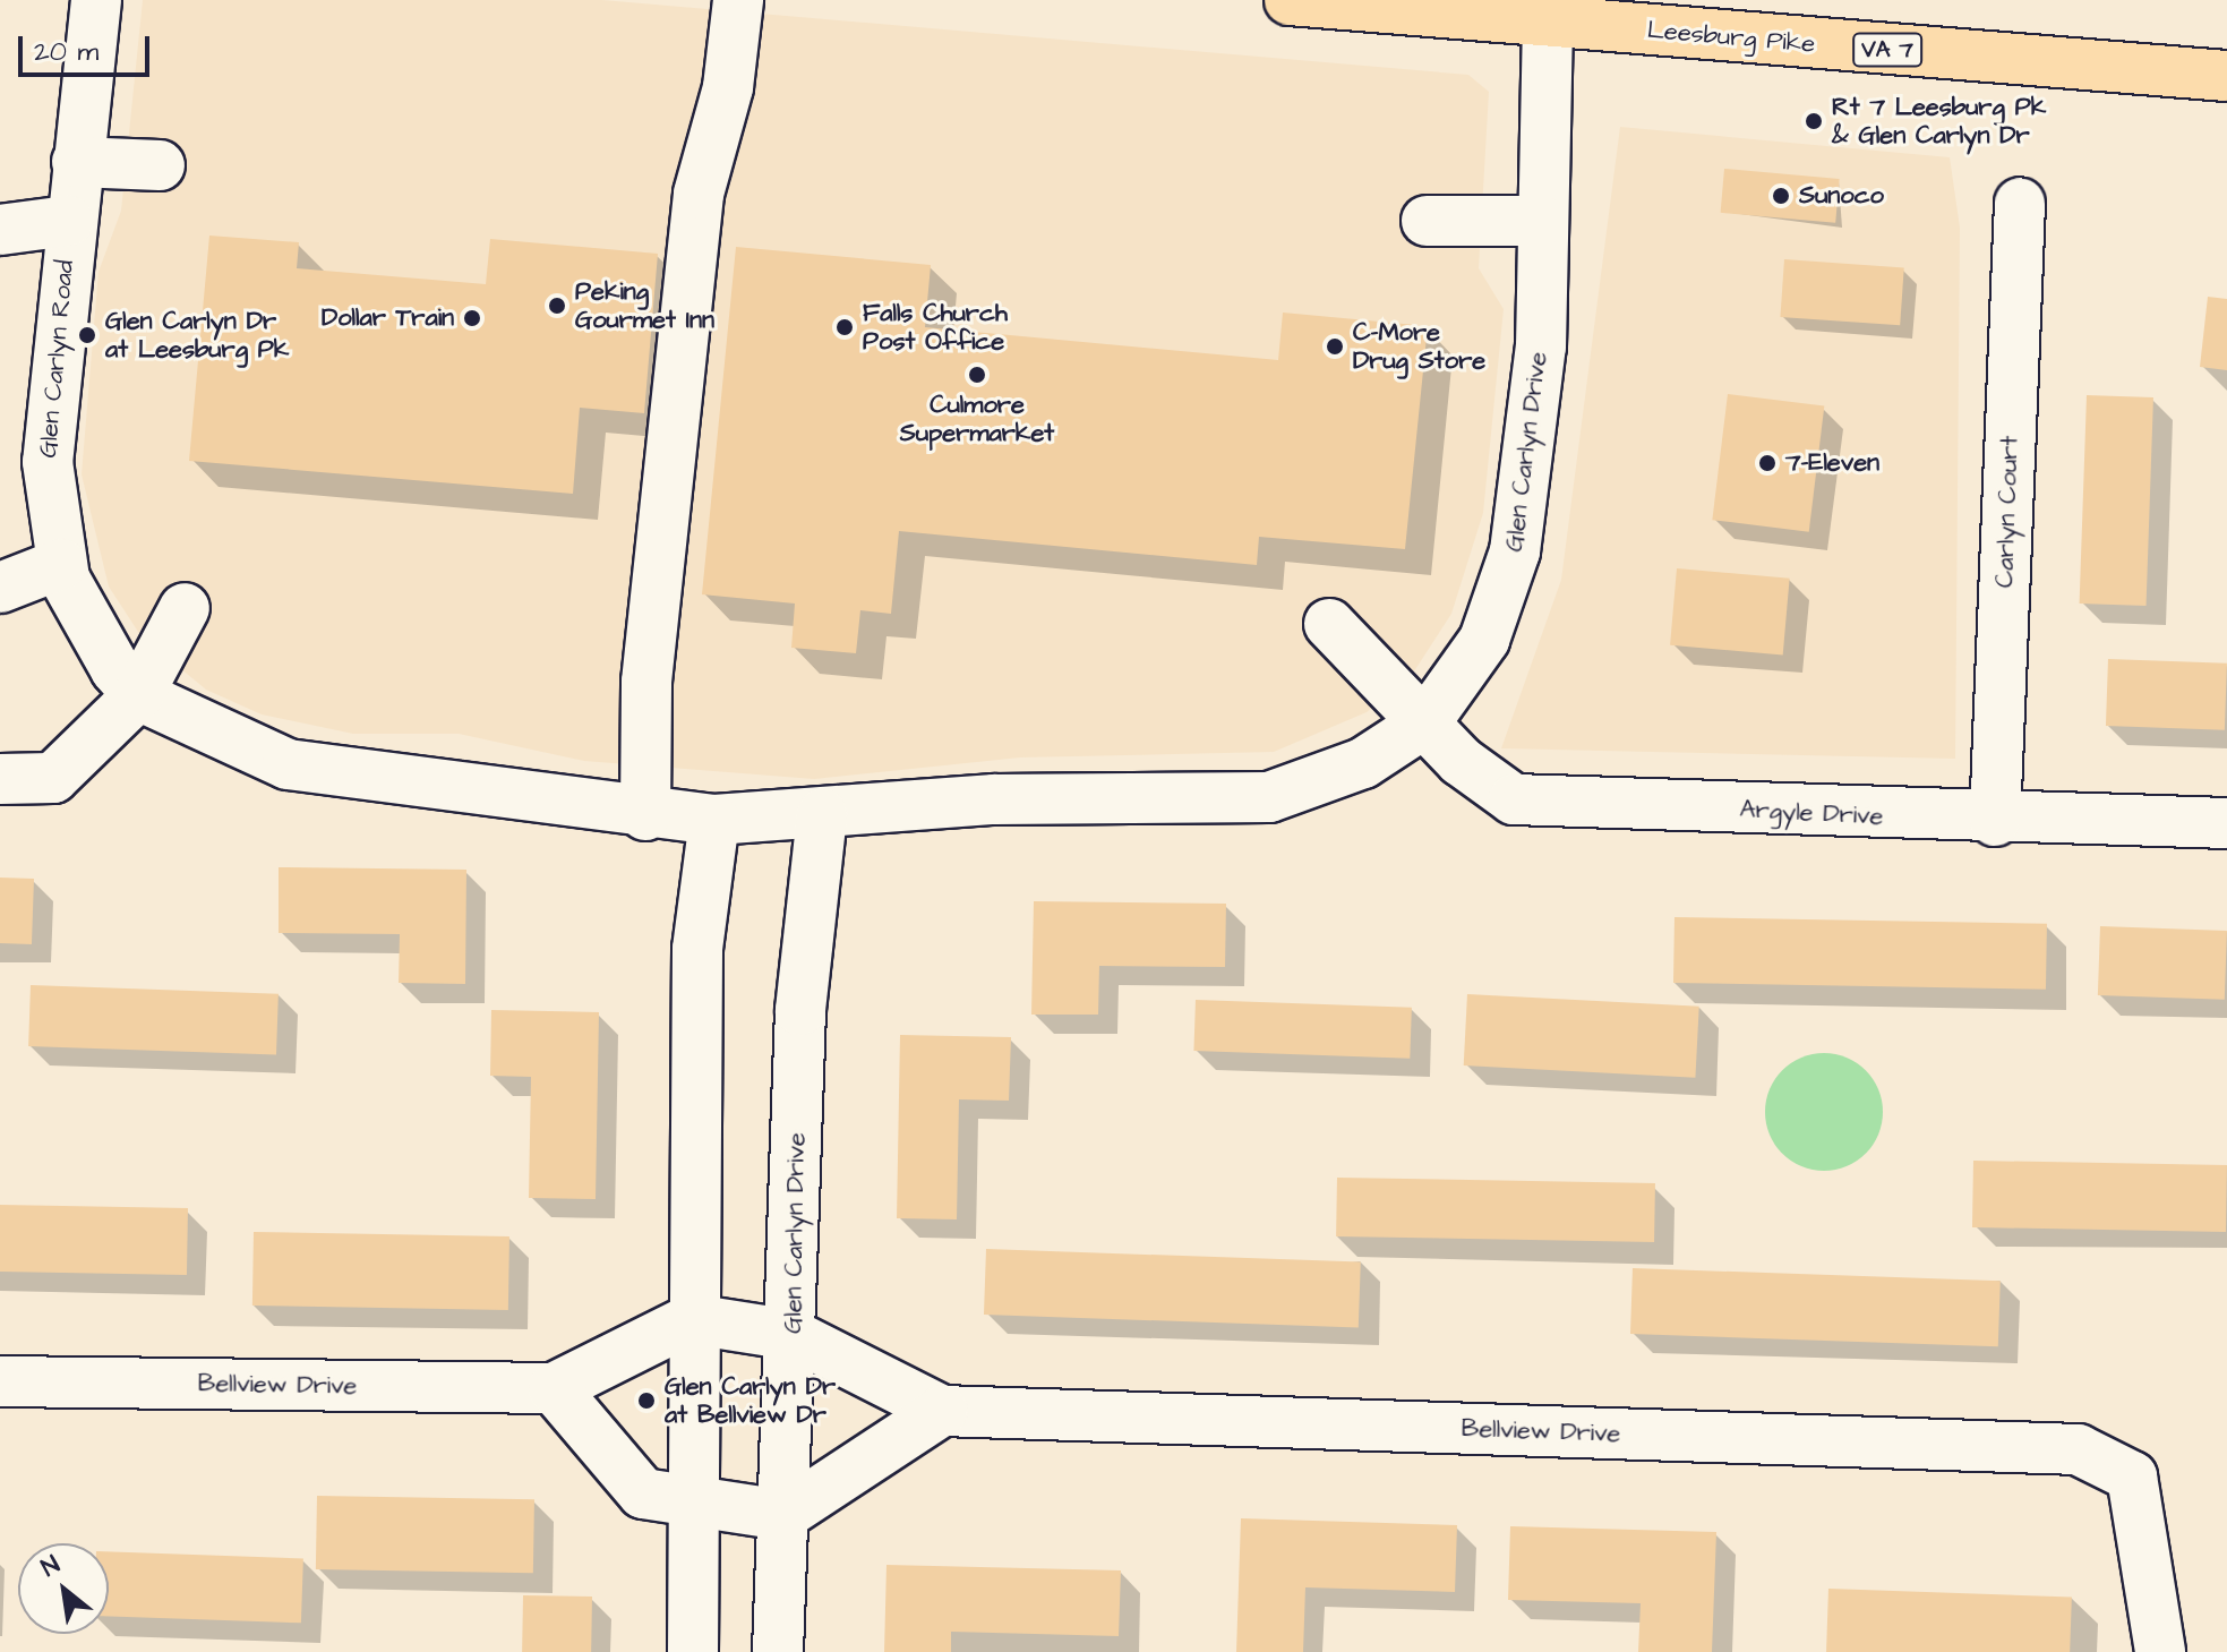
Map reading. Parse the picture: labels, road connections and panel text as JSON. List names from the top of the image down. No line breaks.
{"streets":{"main road":["Leesburg Pike","VA 7"],"street":["Glen Carlyn Road","Glen Carlyn Drive","Carlyn Court","Argyle Drive","Bellview Drive"]},"crossings":[["Leesburg Pike","Glen Carlyn Drive"],["Glen Carlyn Road","Glen Carlyn Drive"],["Glen Carlyn Drive","Argyle Drive"],["Glen Carlyn Drive","Bellview Drive"],["Carlyn Court","Argyle Drive"]],"places":["Rt 7 Leesburg Pk & Glen Carlyn Dr","Sunoco","Peking Gourmet Inn","Dollar Train","Falls Church Post Office","Glen Carlyn Dr at Leesburg Pk","C-More Drug Store","Culmore Supermarket","7-Eleven","Glen Carlyn Dr at Bellview Dr"],"scale_bar":"20 m","north":"top left"}
